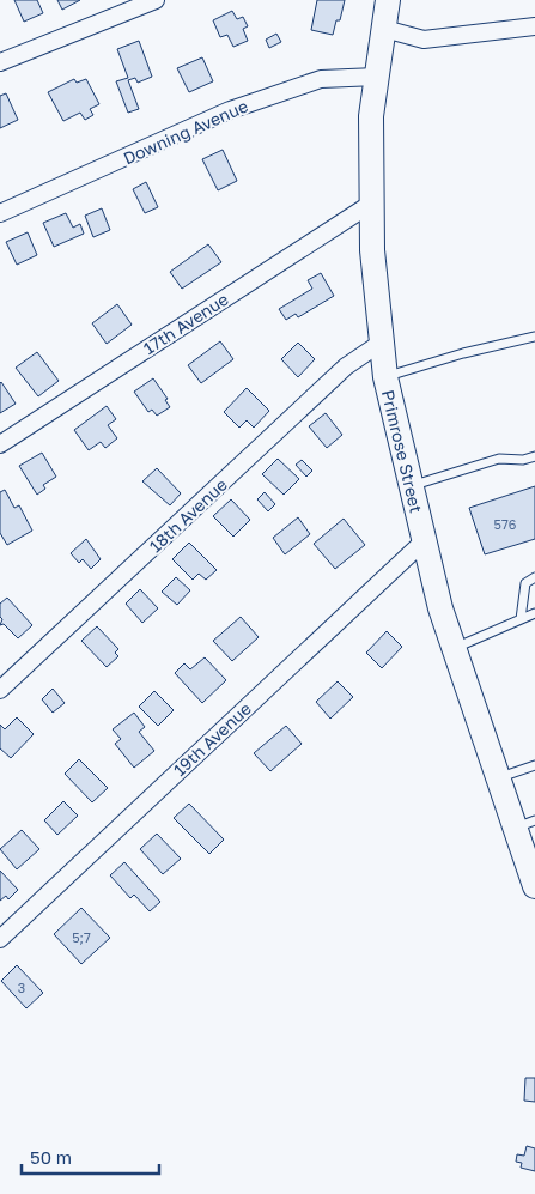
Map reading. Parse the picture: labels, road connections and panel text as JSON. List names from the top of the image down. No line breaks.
{"streets":{"main road":["Primrose Street"],"street":["Downing Avenue","17th Avenue","18th Avenue","19th Avenue"]},"crossings":[["Downing Avenue","Primrose Street"],["17th Avenue","Primrose Street"],["Primrose Street","18th Avenue"],["Primrose Street","19th Avenue"]],"house_numbers":["576","5;7","3"],"scale_bar":"50 m"}
